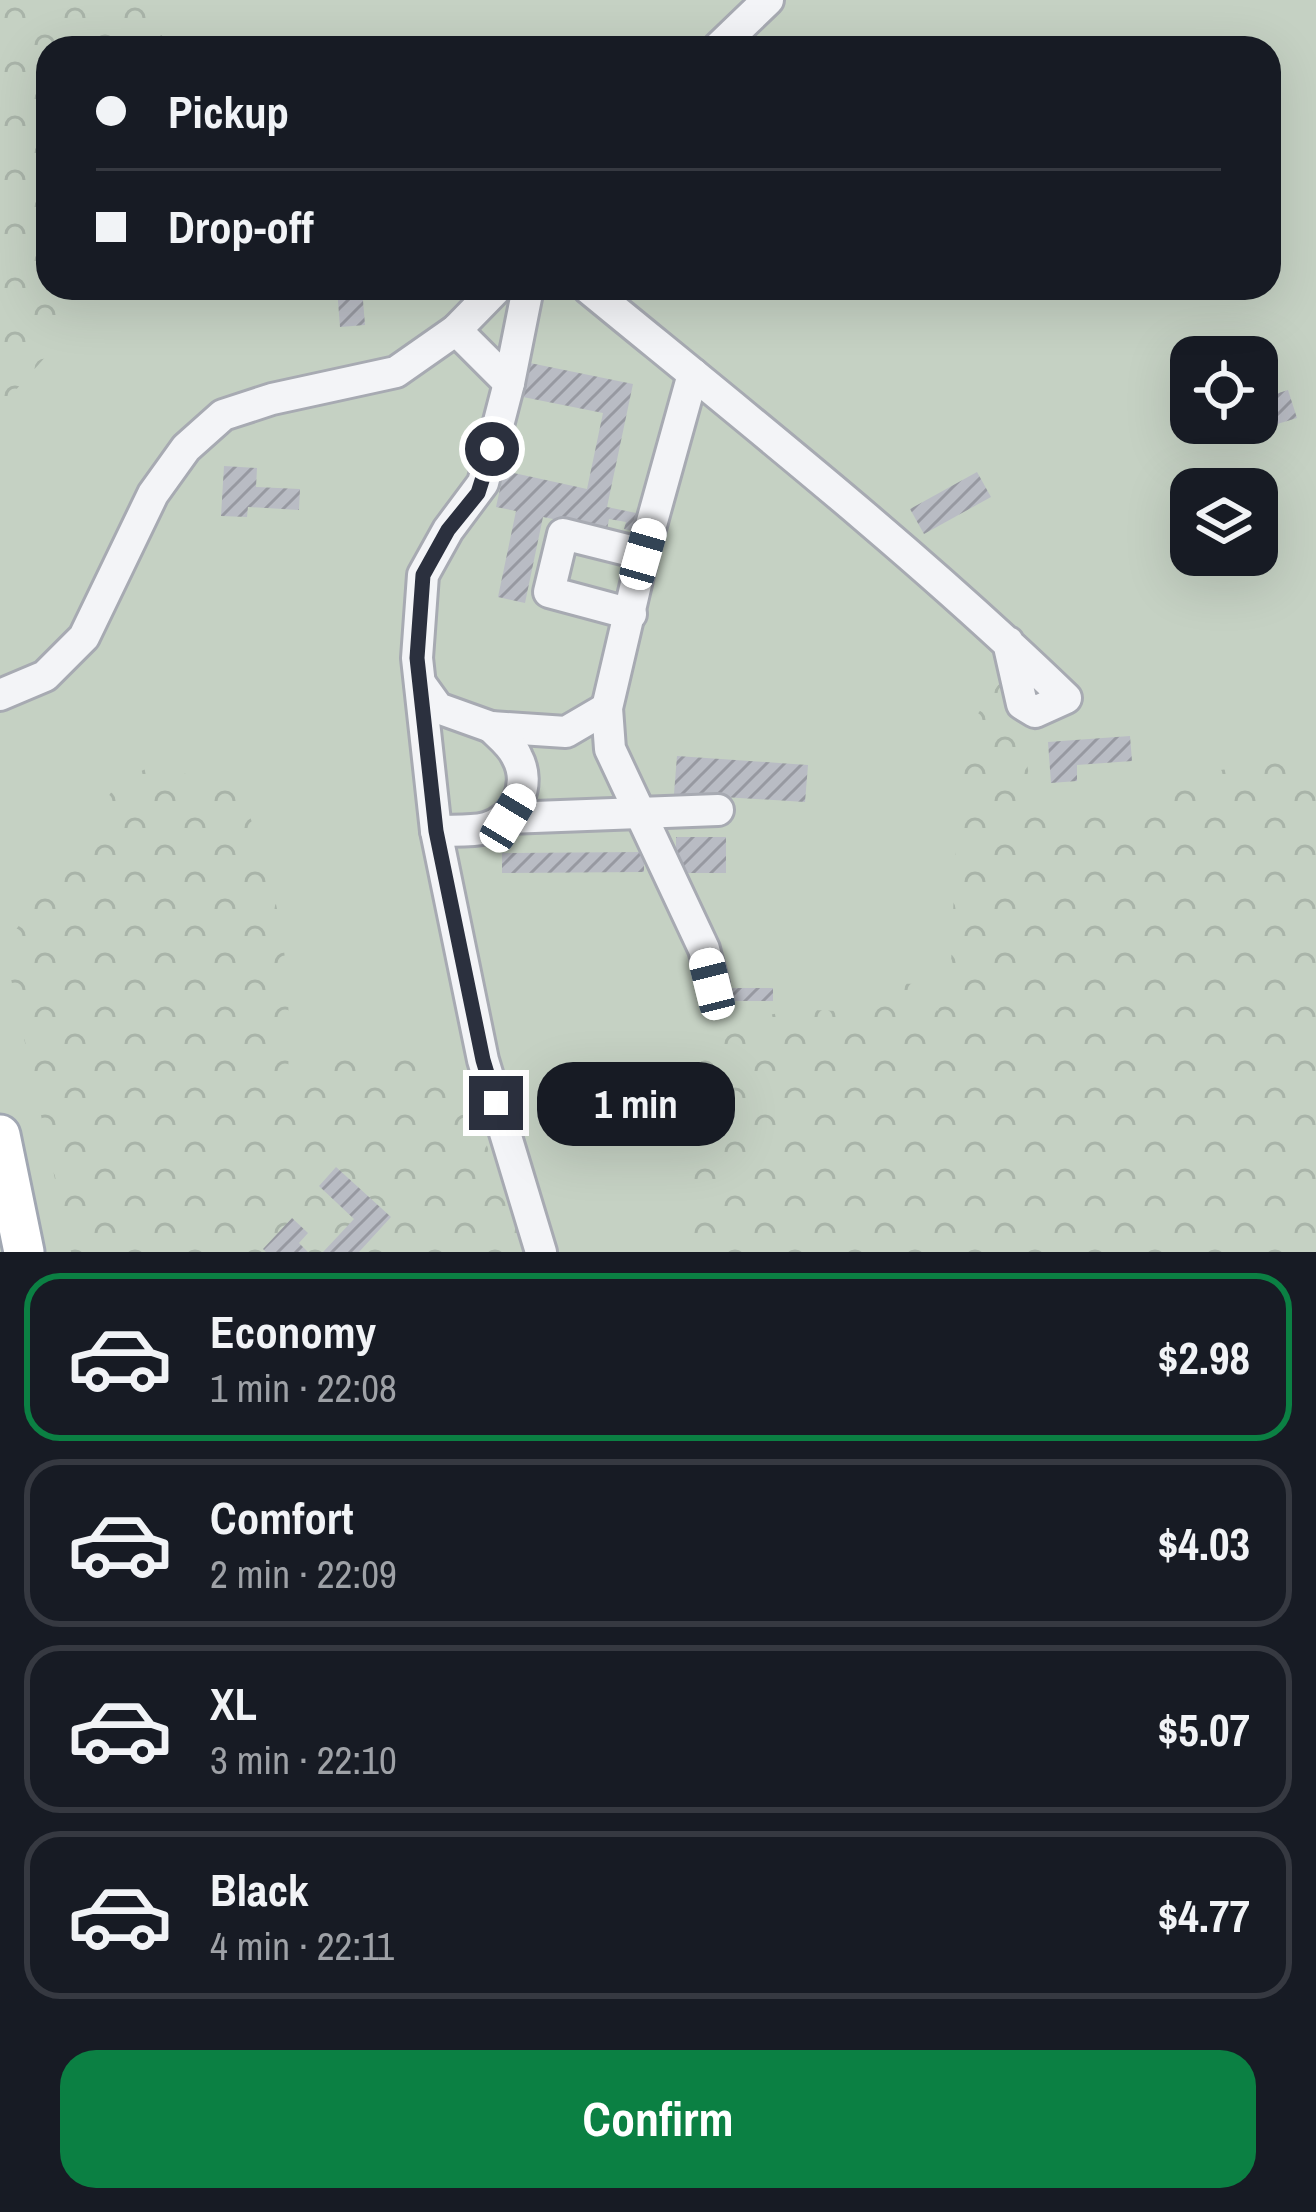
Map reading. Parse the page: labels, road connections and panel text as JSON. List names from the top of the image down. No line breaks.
{"page":{"banner":["Pickup","Drop-off"],"bubble":"1 min","list":[{"name":"Economy","note":"1 min · 22:08","value":"$2.98"},{"name":"Comfort","note":"2 min · 22:09","value":"$4.03"},{"name":"XL","note":"3 min · 22:10","value":"$5.07"},{"name":"Black","note":"4 min · 22:11","value":"$4.77"}],"buttons":"Confirm"}}
